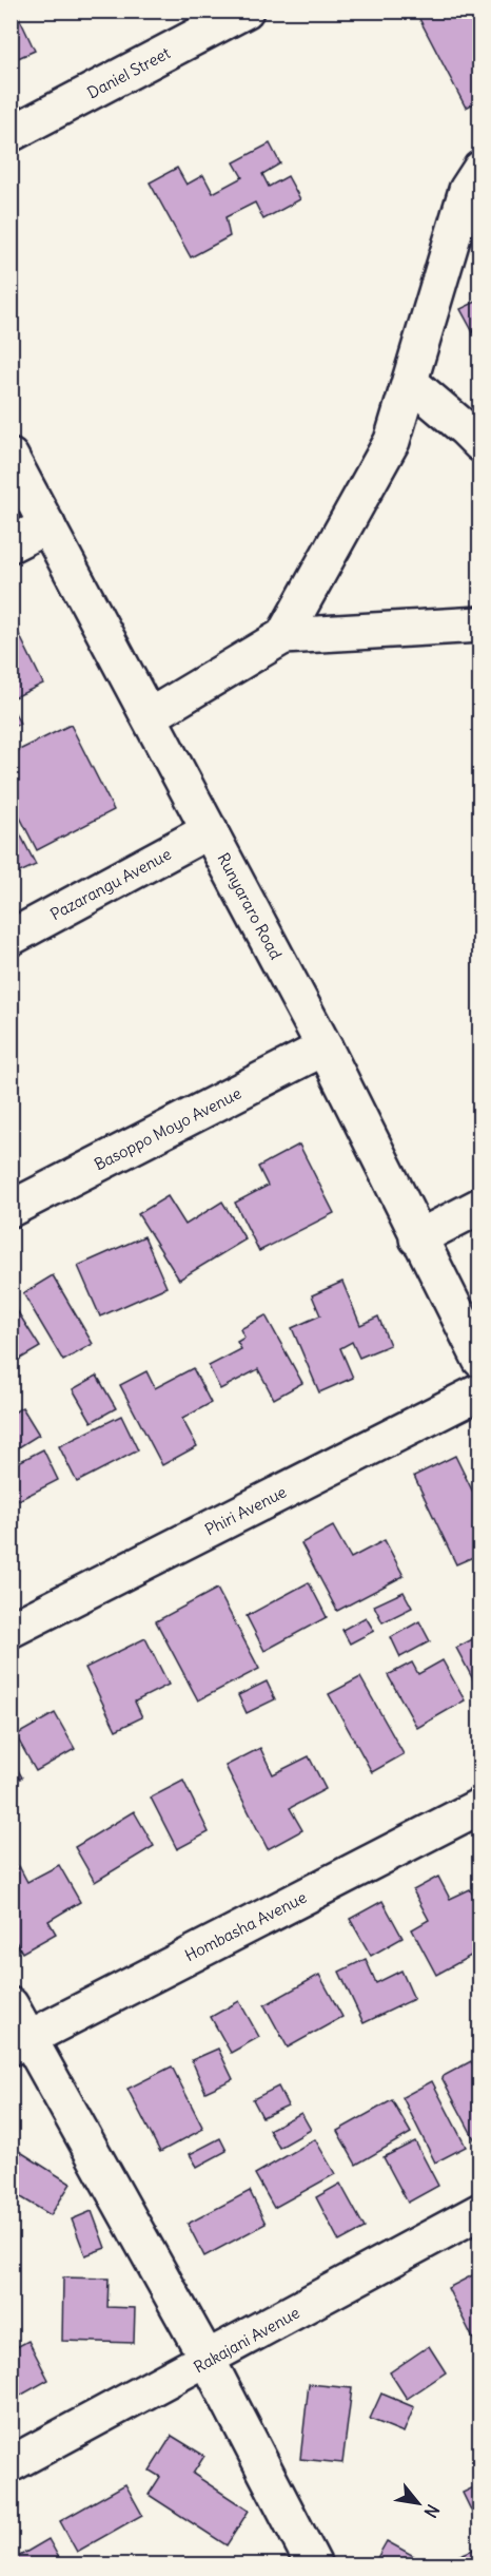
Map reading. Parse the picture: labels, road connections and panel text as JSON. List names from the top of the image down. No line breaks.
{"streets":{"street":["Daniel Street","Pazarangu Avenue","Runyararo Road","Basoppo Moyo Avenue","Phiri Avenue","Hombasha Avenue","Rakajani Avenue"]},"crossings":[["Pazarangu Avenue","Runyararo Road"],["Runyararo Road","Basoppo Moyo Avenue"]],"north":"bottom right"}
